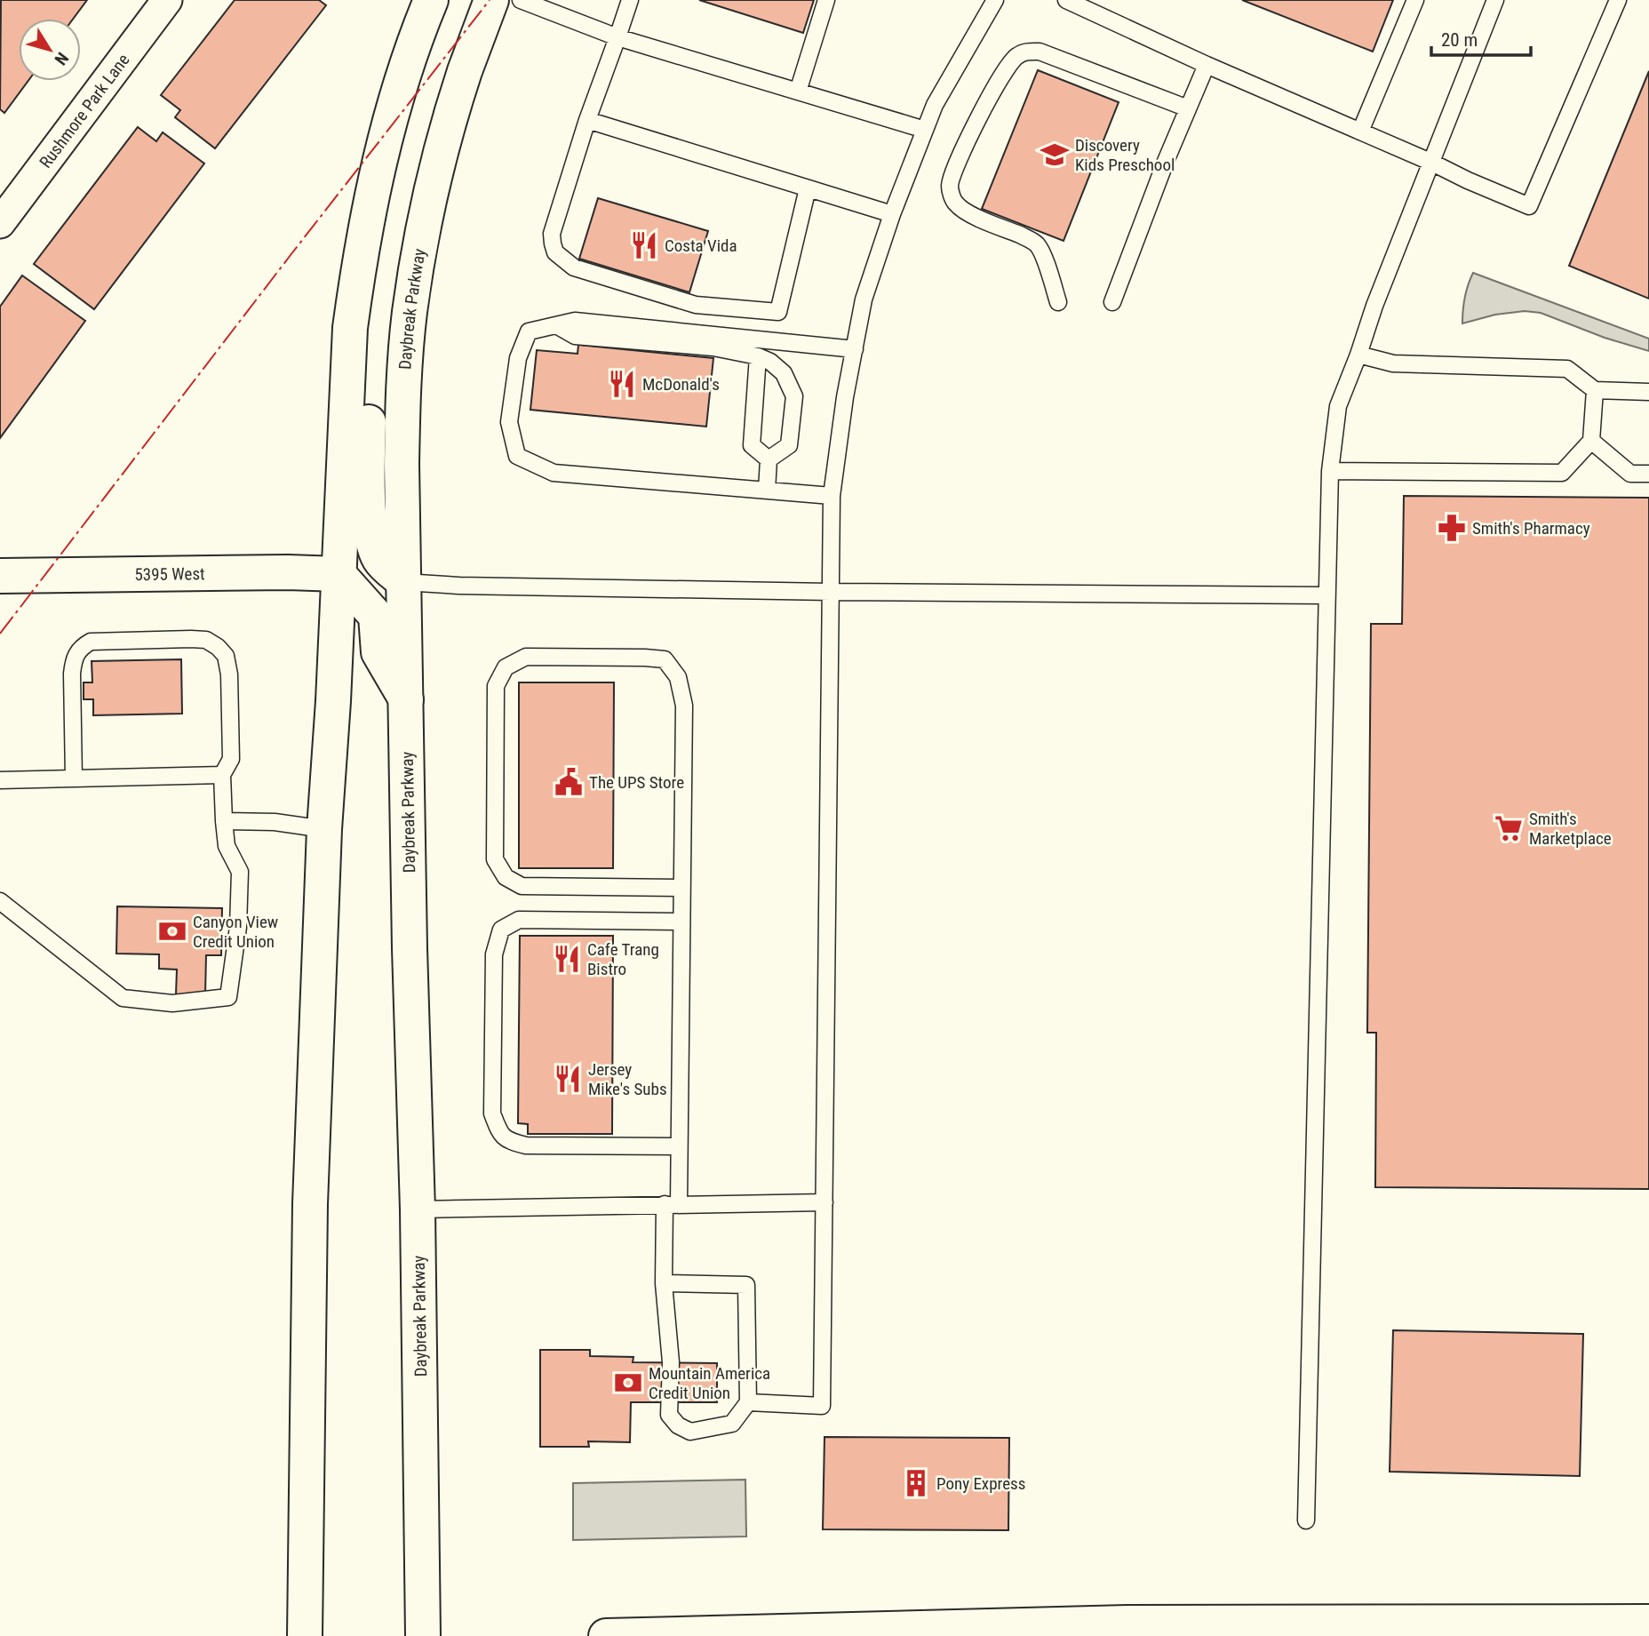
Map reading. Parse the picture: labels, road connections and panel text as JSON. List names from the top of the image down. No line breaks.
{"streets":{"main road":["Daybreak Parkway","5395 West"],"street":["Rushmore Park Lane"]},"places":{"school or university":["Discovery Kids Preschool"],"restaurant":["Costa Vida","McDonald's","Cafe Trang Bistro","Jersey Mike's Subs"],"pharmacy":["Smith's Pharmacy"],"public building":["The UPS Store"],"supermarket":["Smith's Marketplace"],"bank":["Canyon View Credit Union","Mountain America Credit Union"],"building":["Pony Express"]},"scale_bar":"20 m","north":"bottom right"}
